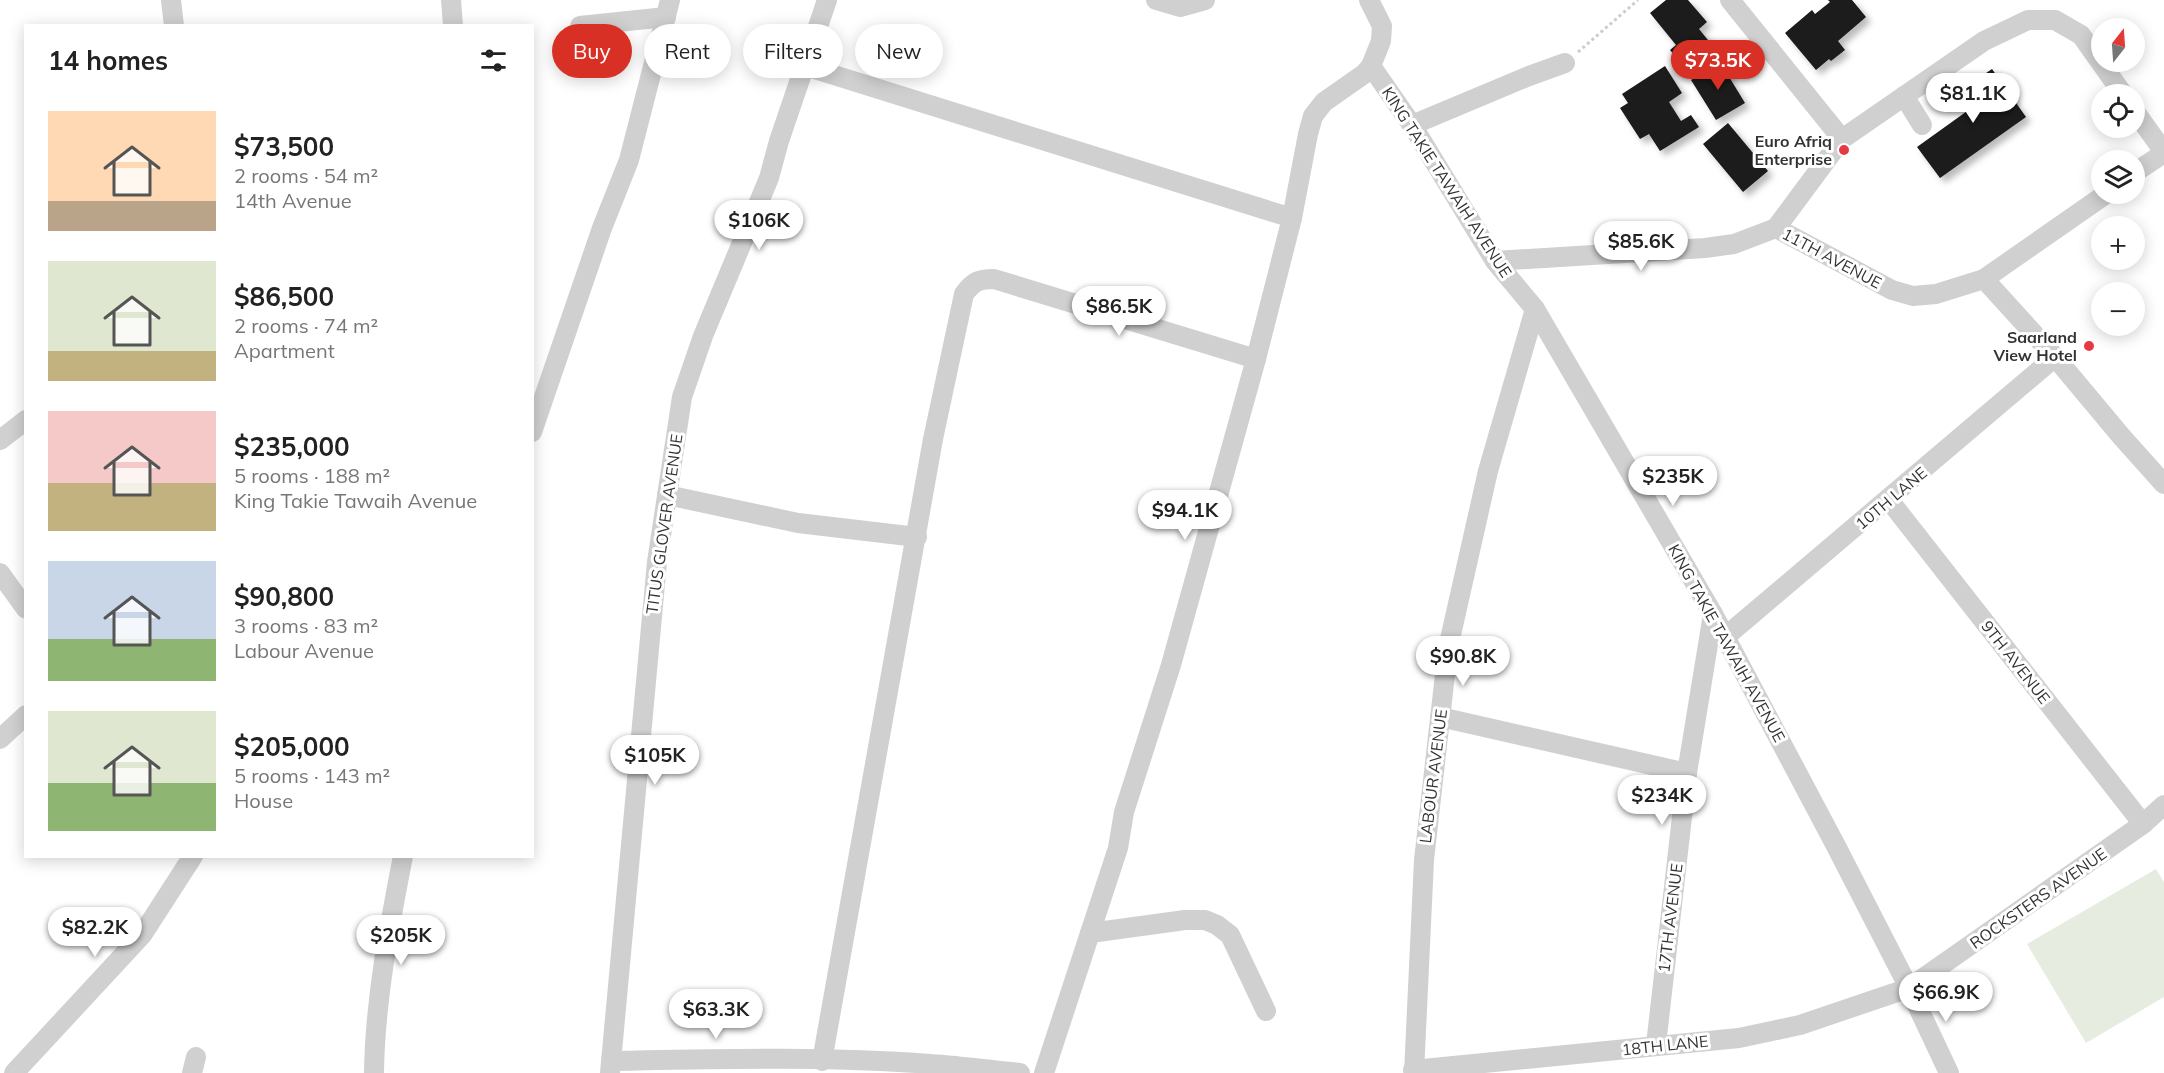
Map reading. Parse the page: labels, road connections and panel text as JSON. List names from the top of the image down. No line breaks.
{"streets":{"street":["KING TAKIE TAWAIH AVENUE","11TH AVENUE","10TH LANE","TITUS GLOVER AVENUE","9TH AVENUE","LABOUR AVENUE","ROCKSTERS AVENUE","17TH AVENUE","18TH LANE"]},"crossings":[["KING TAKIE TAWAIH AVENUE","11TH AVENUE"],["KING TAKIE TAWAIH AVENUE","10TH LANE"],["KING TAKIE TAWAIH AVENUE","LABOUR AVENUE"],["KING TAKIE TAWAIH AVENUE","ROCKSTERS AVENUE"],["KING TAKIE TAWAIH AVENUE","17TH AVENUE"],["KING TAKIE TAWAIH AVENUE","18TH LANE"],["10TH LANE","9TH AVENUE"],["9TH AVENUE","ROCKSTERS AVENUE"],["LABOUR AVENUE","18TH LANE"],["ROCKSTERS AVENUE","18TH LANE"],["17TH AVENUE","18TH LANE"]],"places":["Euro Afriq Enterprise","Saarland View Hotel"],"north":"top","page":{"map_buttons":["+","−"],"chip":["Buy","Rent","Filters","New"],"heading":"14 homes","price":["$73.5K","$81.1K","$106K","$85.6K","$86.5K","$235K","$94.1K","$90.8K","$105K","$234K","$82.2K","$205K","$66.9K","$63.3K"],"list":[{"name":"$73,500","note":"2 rooms · 54 m² · 14th Avenue"},{"name":"$86,500","note":"2 rooms · 74 m² · Apartment"},{"name":"$235,000","note":"5 rooms · 188 m² · King Takie Tawaih Avenue"},{"name":"$90,800","note":"3 rooms · 83 m² · Labour Avenue"},{"name":"$205,000","note":"5 rooms · 143 m² · House"}]}}
